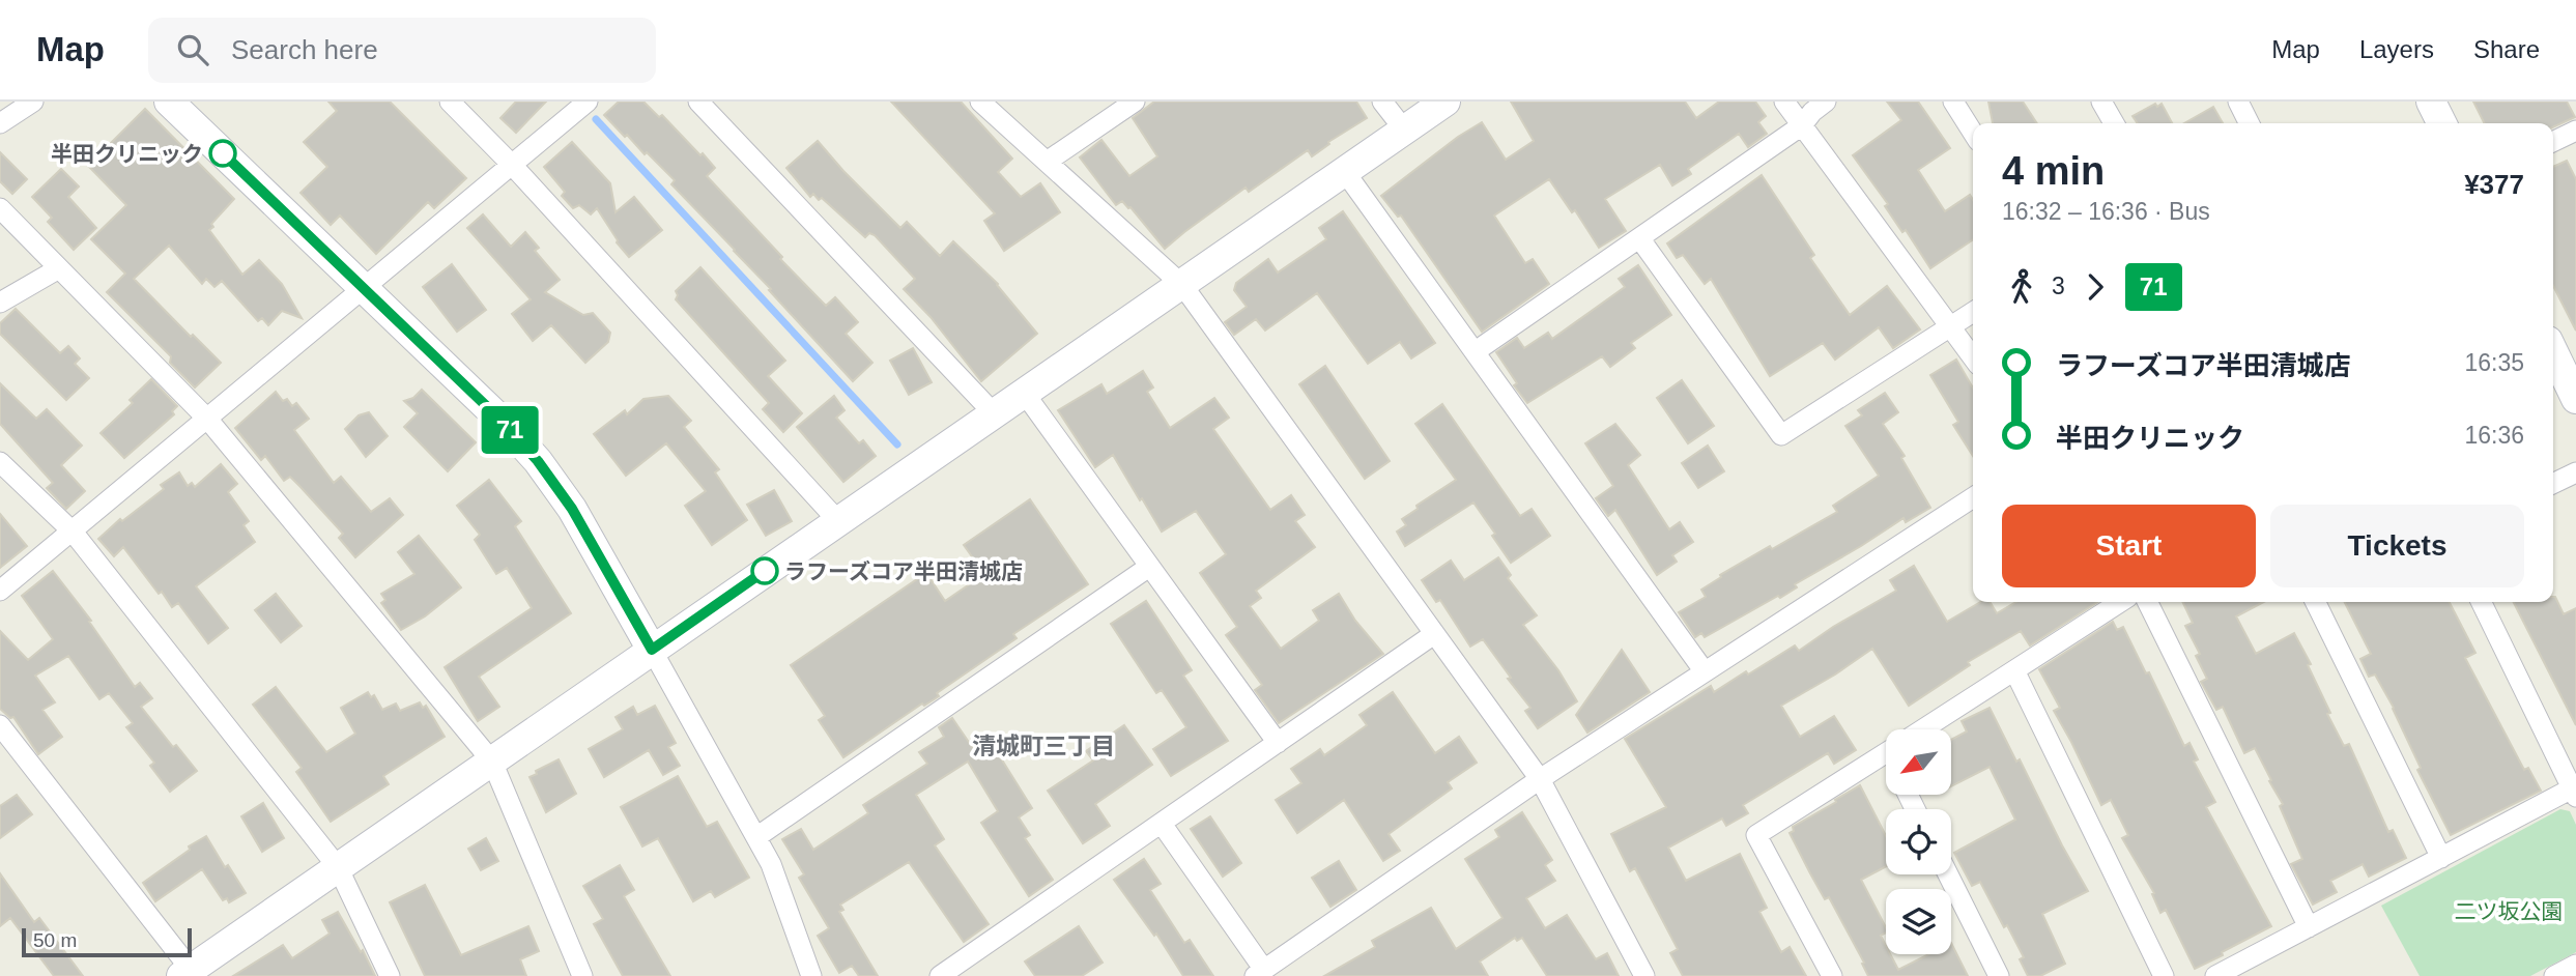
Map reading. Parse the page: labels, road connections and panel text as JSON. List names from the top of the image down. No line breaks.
{"districts":["清城町三丁目"],"parks":["二ツ坂公園"],"places":["半田クリニック","ラフーズコア半田清城店"],"lines":["bus line 71"],"scale_bar":"50 m","north":"bottom left","page":{"header":"Map","search":"Search here","nav":["Map","Layers","Share"],"on_map":"71","heading":["4 min","16:32 – 16:36 · Bus","¥377"],"legs":["3","71"],"list":[{"name":"ラフーズコア半田清城店","value":"16:35"},{"name":"半田クリニック","value":"16:36"}],"buttons":["Start","Tickets"],"scale":"50 m"}}
